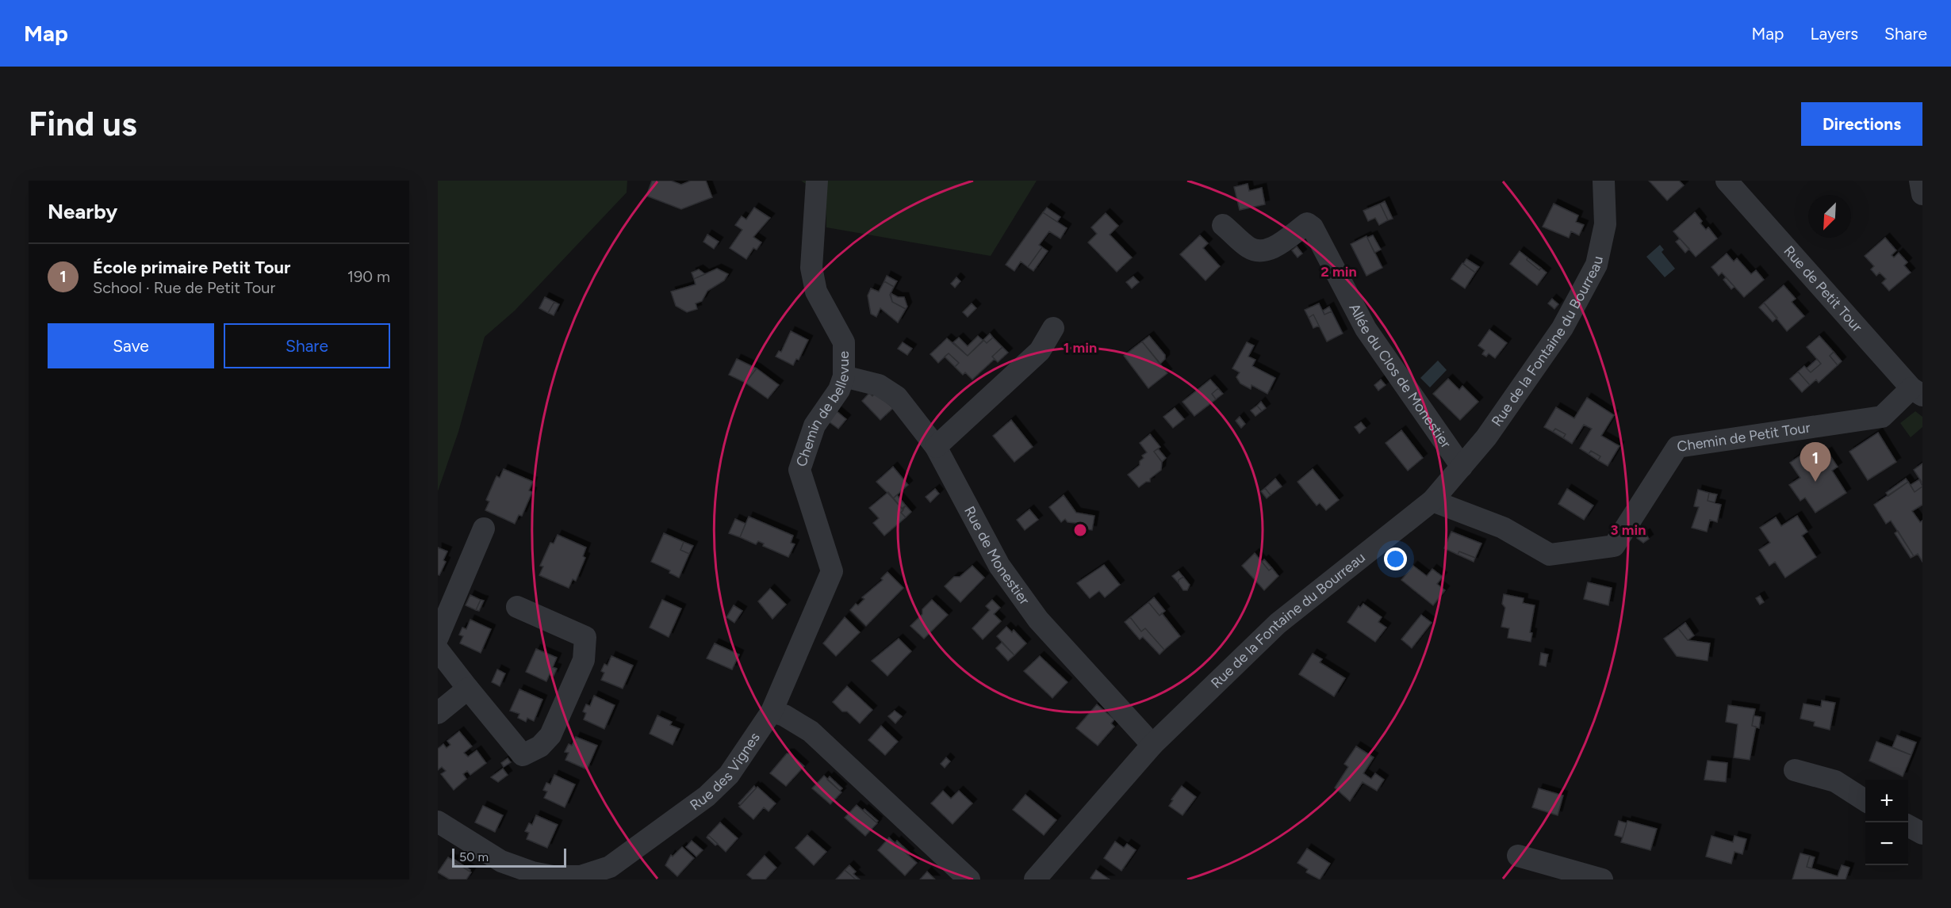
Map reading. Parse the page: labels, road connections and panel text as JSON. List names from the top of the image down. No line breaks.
{"streets":{"street":["Rue de Petit Tour","Rue de la Fontaine du Bourreau","Allée du Clos de Monestier","Chemin de bellevue","Chemin de Petit Tour","Rue de Monestier","Rue des Vignes"]},"crossings":[["Rue de Petit Tour","Chemin de Petit Tour"],["Rue de la Fontaine du Bourreau","Allée du Clos de Monestier"],["Rue de la Fontaine du Bourreau","Chemin de Petit Tour"],["Rue de la Fontaine du Bourreau","Rue de Monestier"],["Chemin de bellevue","Rue de Monestier"],["Chemin de bellevue","Rue des Vignes"]],"scale_bar":"50 m","north":"bottom left","page":{"header":"Map","nav":["Map","Layers","Share"],"buttons":["Directions",["Save","Share"]],"title":"Find us","heading":"Nearby","list":[{"mark":"1","name":"École primaire Petit Tour","note":"School · Rue de Petit Tour","value":"190 m"}],"pins":"1","map_buttons":["+","−"],"scale":"50 m"},"rings":["2 min","1 min","3 min"]}
